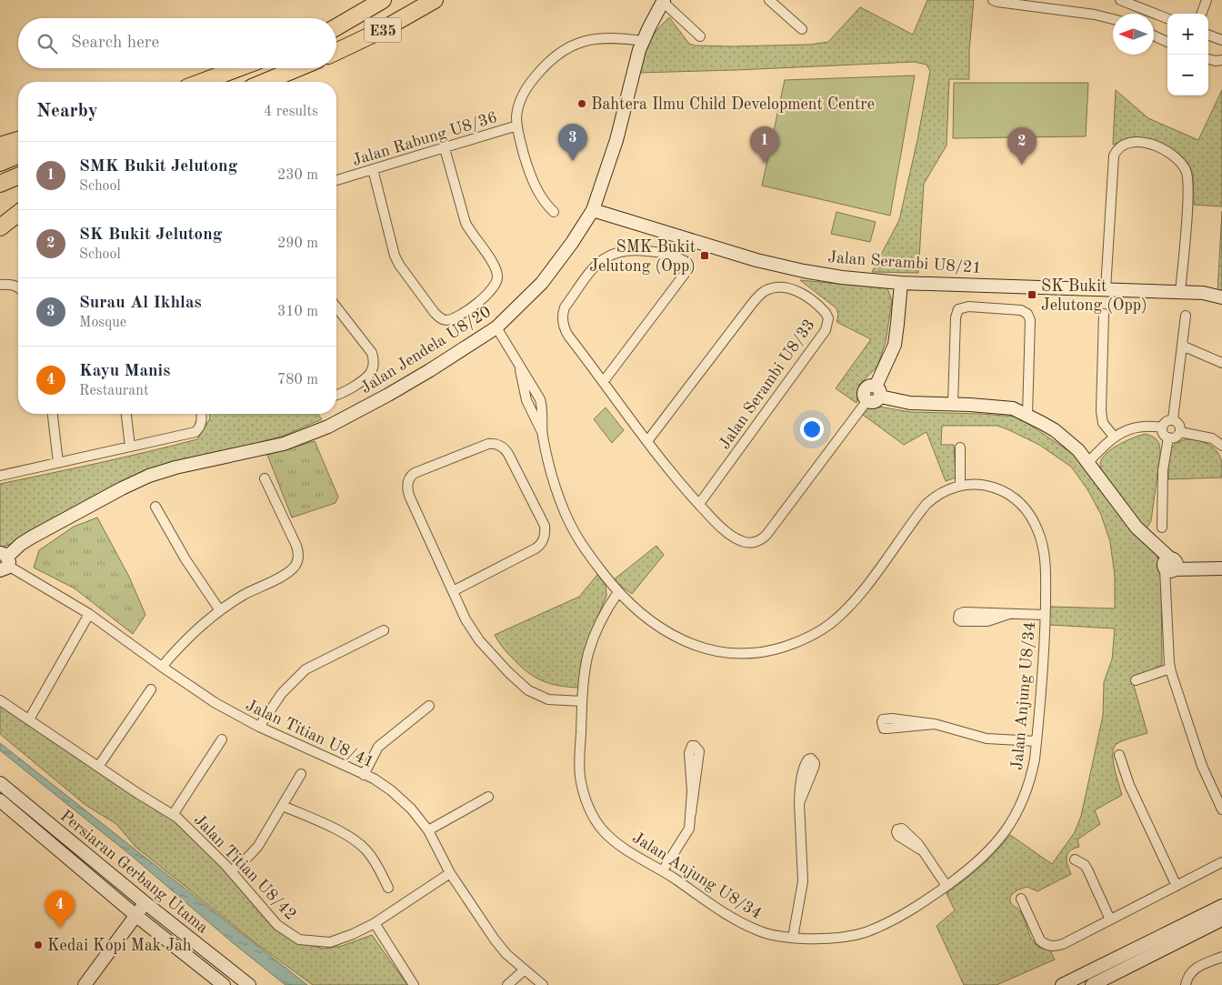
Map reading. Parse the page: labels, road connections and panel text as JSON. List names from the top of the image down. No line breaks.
{"streets":{"highway":["E35"],"street":["Jalan Rabung U8/36","Jalan Serambi U8/21","Jalan Jendela U8/20","Jalan Serambi U8/33","Jalan Anjung U8/34","Jalan Titian U8/41","Jalan Titian U8/42","Persiaran Gerbang Utama"]},"crossings":[["Jalan Rabung U8/36","Jalan Jendela U8/20"],["Jalan Serambi U8/21","Jalan Jendela U8/20"],["Jalan Jendela U8/20","Jalan Anjung U8/34"],["Jalan Jendela U8/20","Jalan Titian U8/41"],["Jalan Titian U8/41","Jalan Titian U8/42"]],"places":{"other":["Bahtera Ilmu Child Development Centre","Kedai Kopi Mak Jah"],"transit":["SMK Bukit Jelutong (Opp)","SK Bukit Jelutong (Opp)"]},"north":"left","page":{"map_buttons":["+","−"],"search":"Search here","heading":["Nearby","4 results"],"pins":["3","1","2","4"],"list":[{"mark":"1","name":"SMK Bukit Jelutong","note":"School","value":"230 m"},{"mark":"2","name":"SK Bukit Jelutong","note":"School","value":"290 m"},{"mark":"3","name":"Surau Al Ikhlas","note":"Mosque","value":"310 m"},{"mark":"4","name":"Kayu Manis","note":"Restaurant","value":"780 m"}]}}
